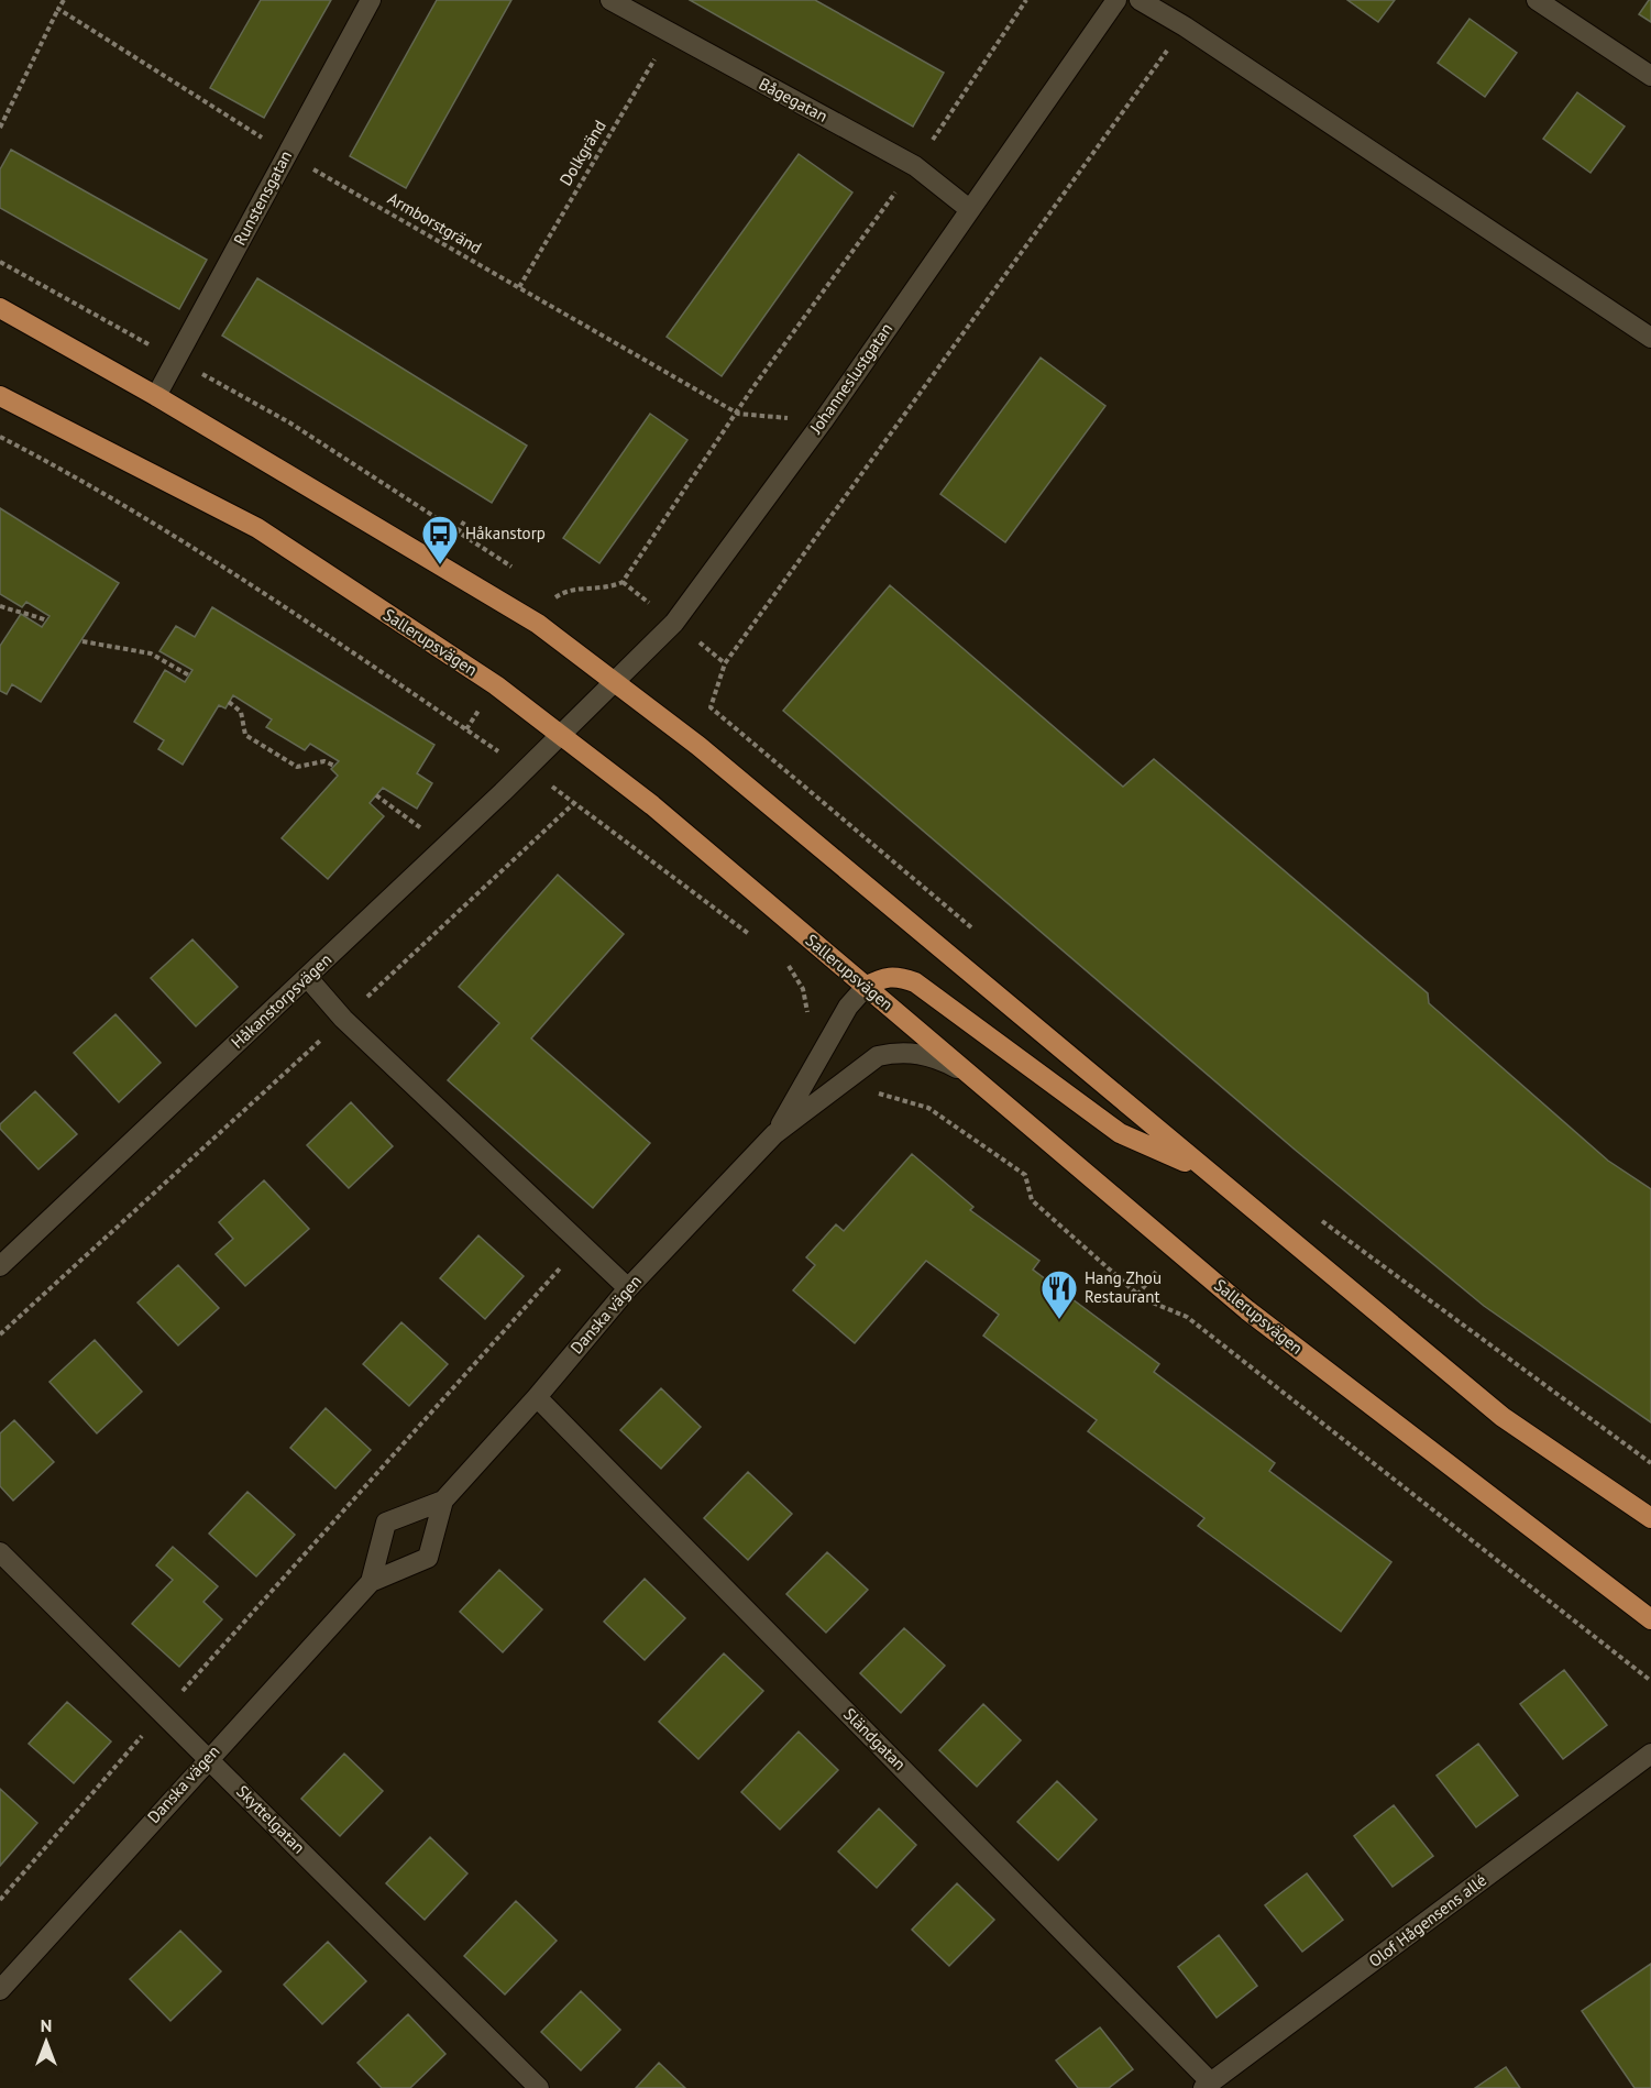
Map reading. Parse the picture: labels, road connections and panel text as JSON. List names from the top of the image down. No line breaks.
{"streets":{"main road":["Sallerupsvägen"],"street":["Bågegatan","Runstensgatan","Johanneslustgatan","Håkanstorpsvägen","Danska vägen","Sländgatan","Skyttelgatan","Olof Hågensens allé"],"path":["Dolkgränd","Armborstgränd"]},"crossings":[["Bågegatan","Dolkgränd"],["Bågegatan","Johanneslustgatan"],["Dolkgränd","Armborstgränd"],["Runstensgatan","Armborstgränd"],["Armborstgränd","Johanneslustgatan"],["Johanneslustgatan","Sallerupsvägen"],["Johanneslustgatan","Håkanstorpsvägen"],["Sallerupsvägen","Håkanstorpsvägen"],["Sallerupsvägen","Danska vägen"],["Danska vägen","Sländgatan"],["Danska vägen","Skyttelgatan"],["Sländgatan","Olof Hågensens allé"]],"places":{"bus stop":["Håkanstorp"],"restaurant":["Hang Zhou Restaurant"]},"north":"top"}
